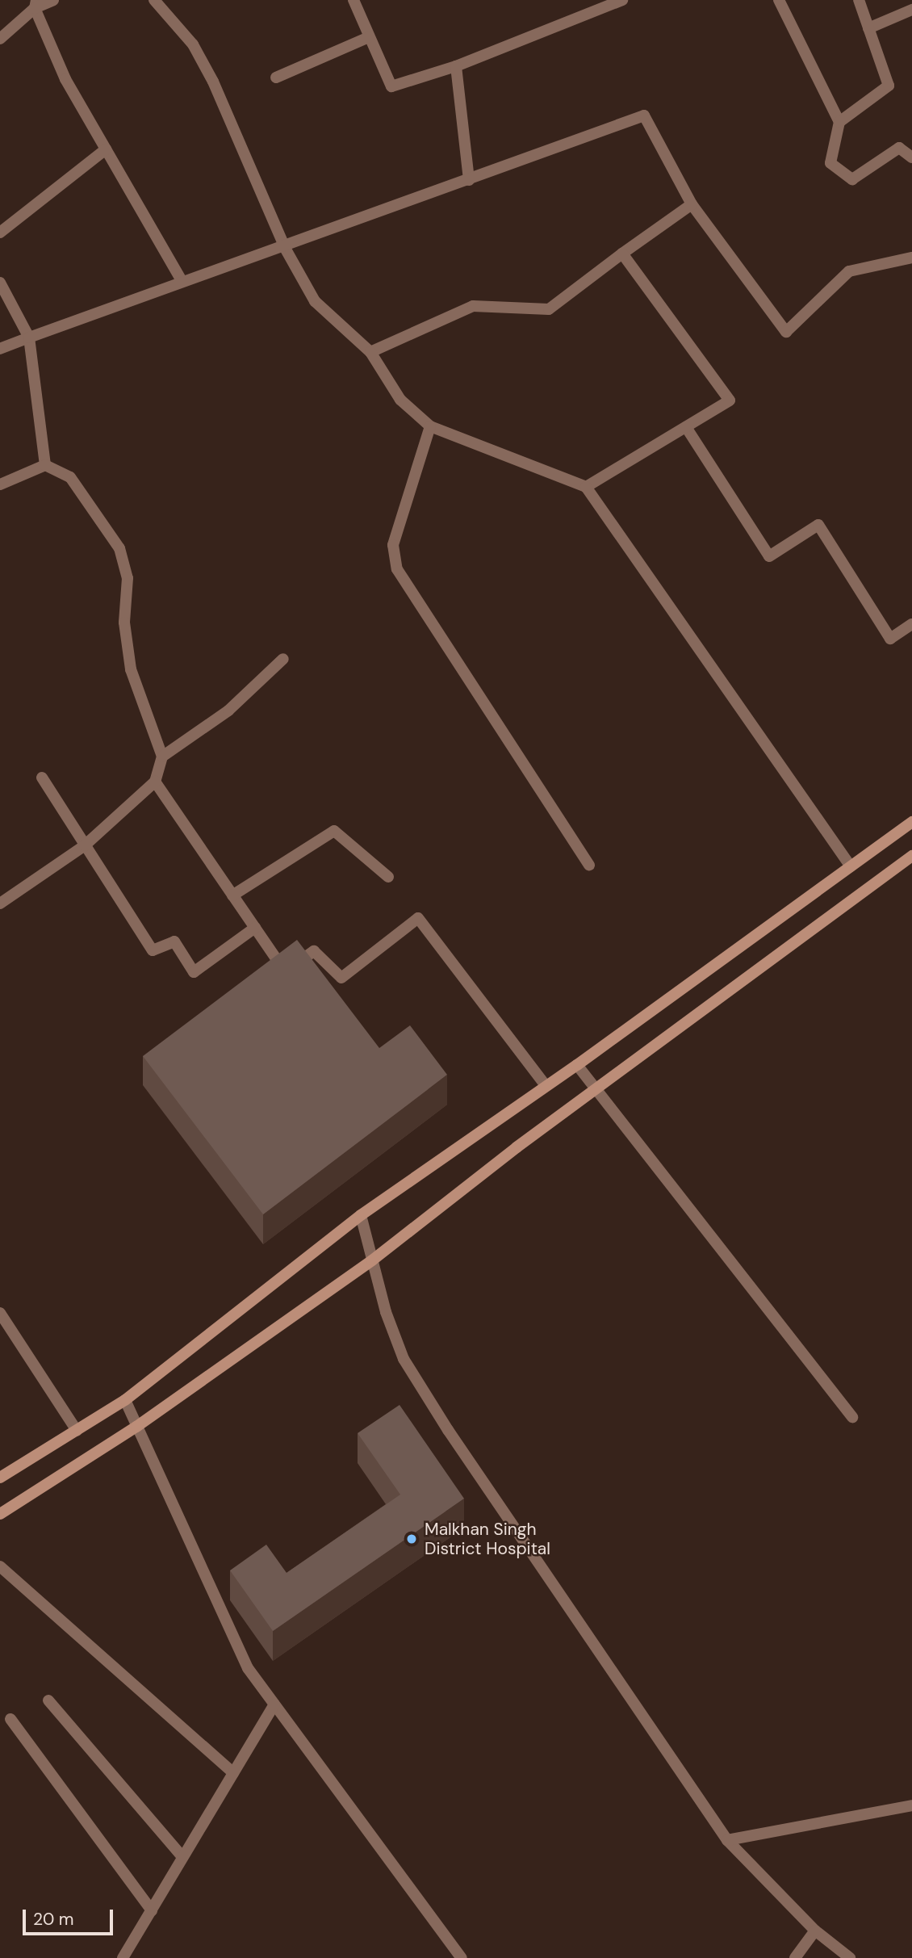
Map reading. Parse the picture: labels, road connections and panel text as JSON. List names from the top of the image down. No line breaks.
{"places":["Malkhan Singh District Hospital"],"scale_bar":"20 m"}
